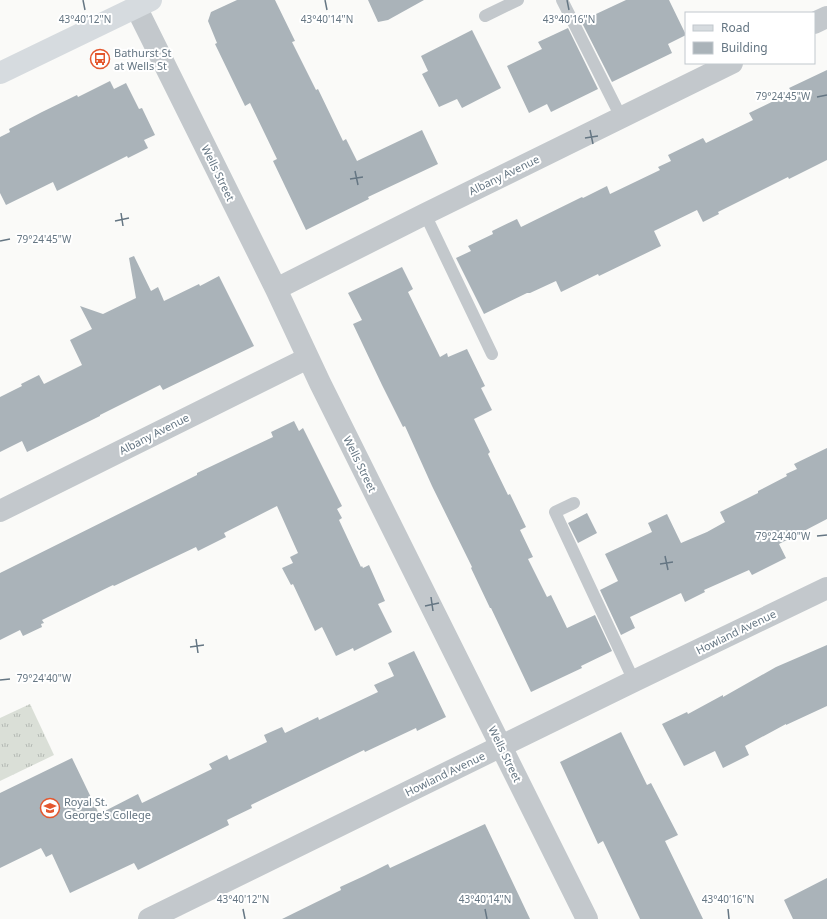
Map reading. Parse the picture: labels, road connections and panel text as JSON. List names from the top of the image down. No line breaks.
{"streets":{"street":["Wells Street","Albany Avenue","Howland Avenue"]},"crossings":[["Wells Street","Albany Avenue"],["Wells Street","Howland Avenue"]],"places":{"bus stop":["Bathurst St at Wells St"],"school or university":["Royal St. George's College"]},"legend":["Road","Building"],"coordinates":["43°40'12\"N","43°40'14\"N","43°40'16\"N","79°24'45\"W","79°24'40\"W"]}
